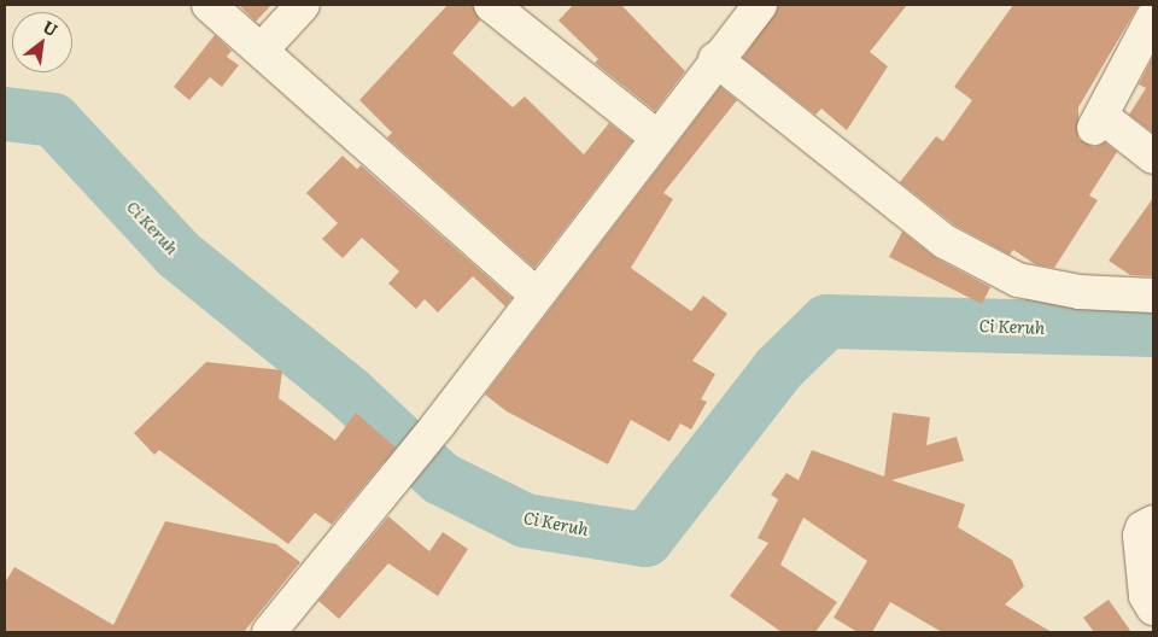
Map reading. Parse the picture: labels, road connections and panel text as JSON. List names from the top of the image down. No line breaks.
{"water":["Ci Keruh"],"north":"top right"}
